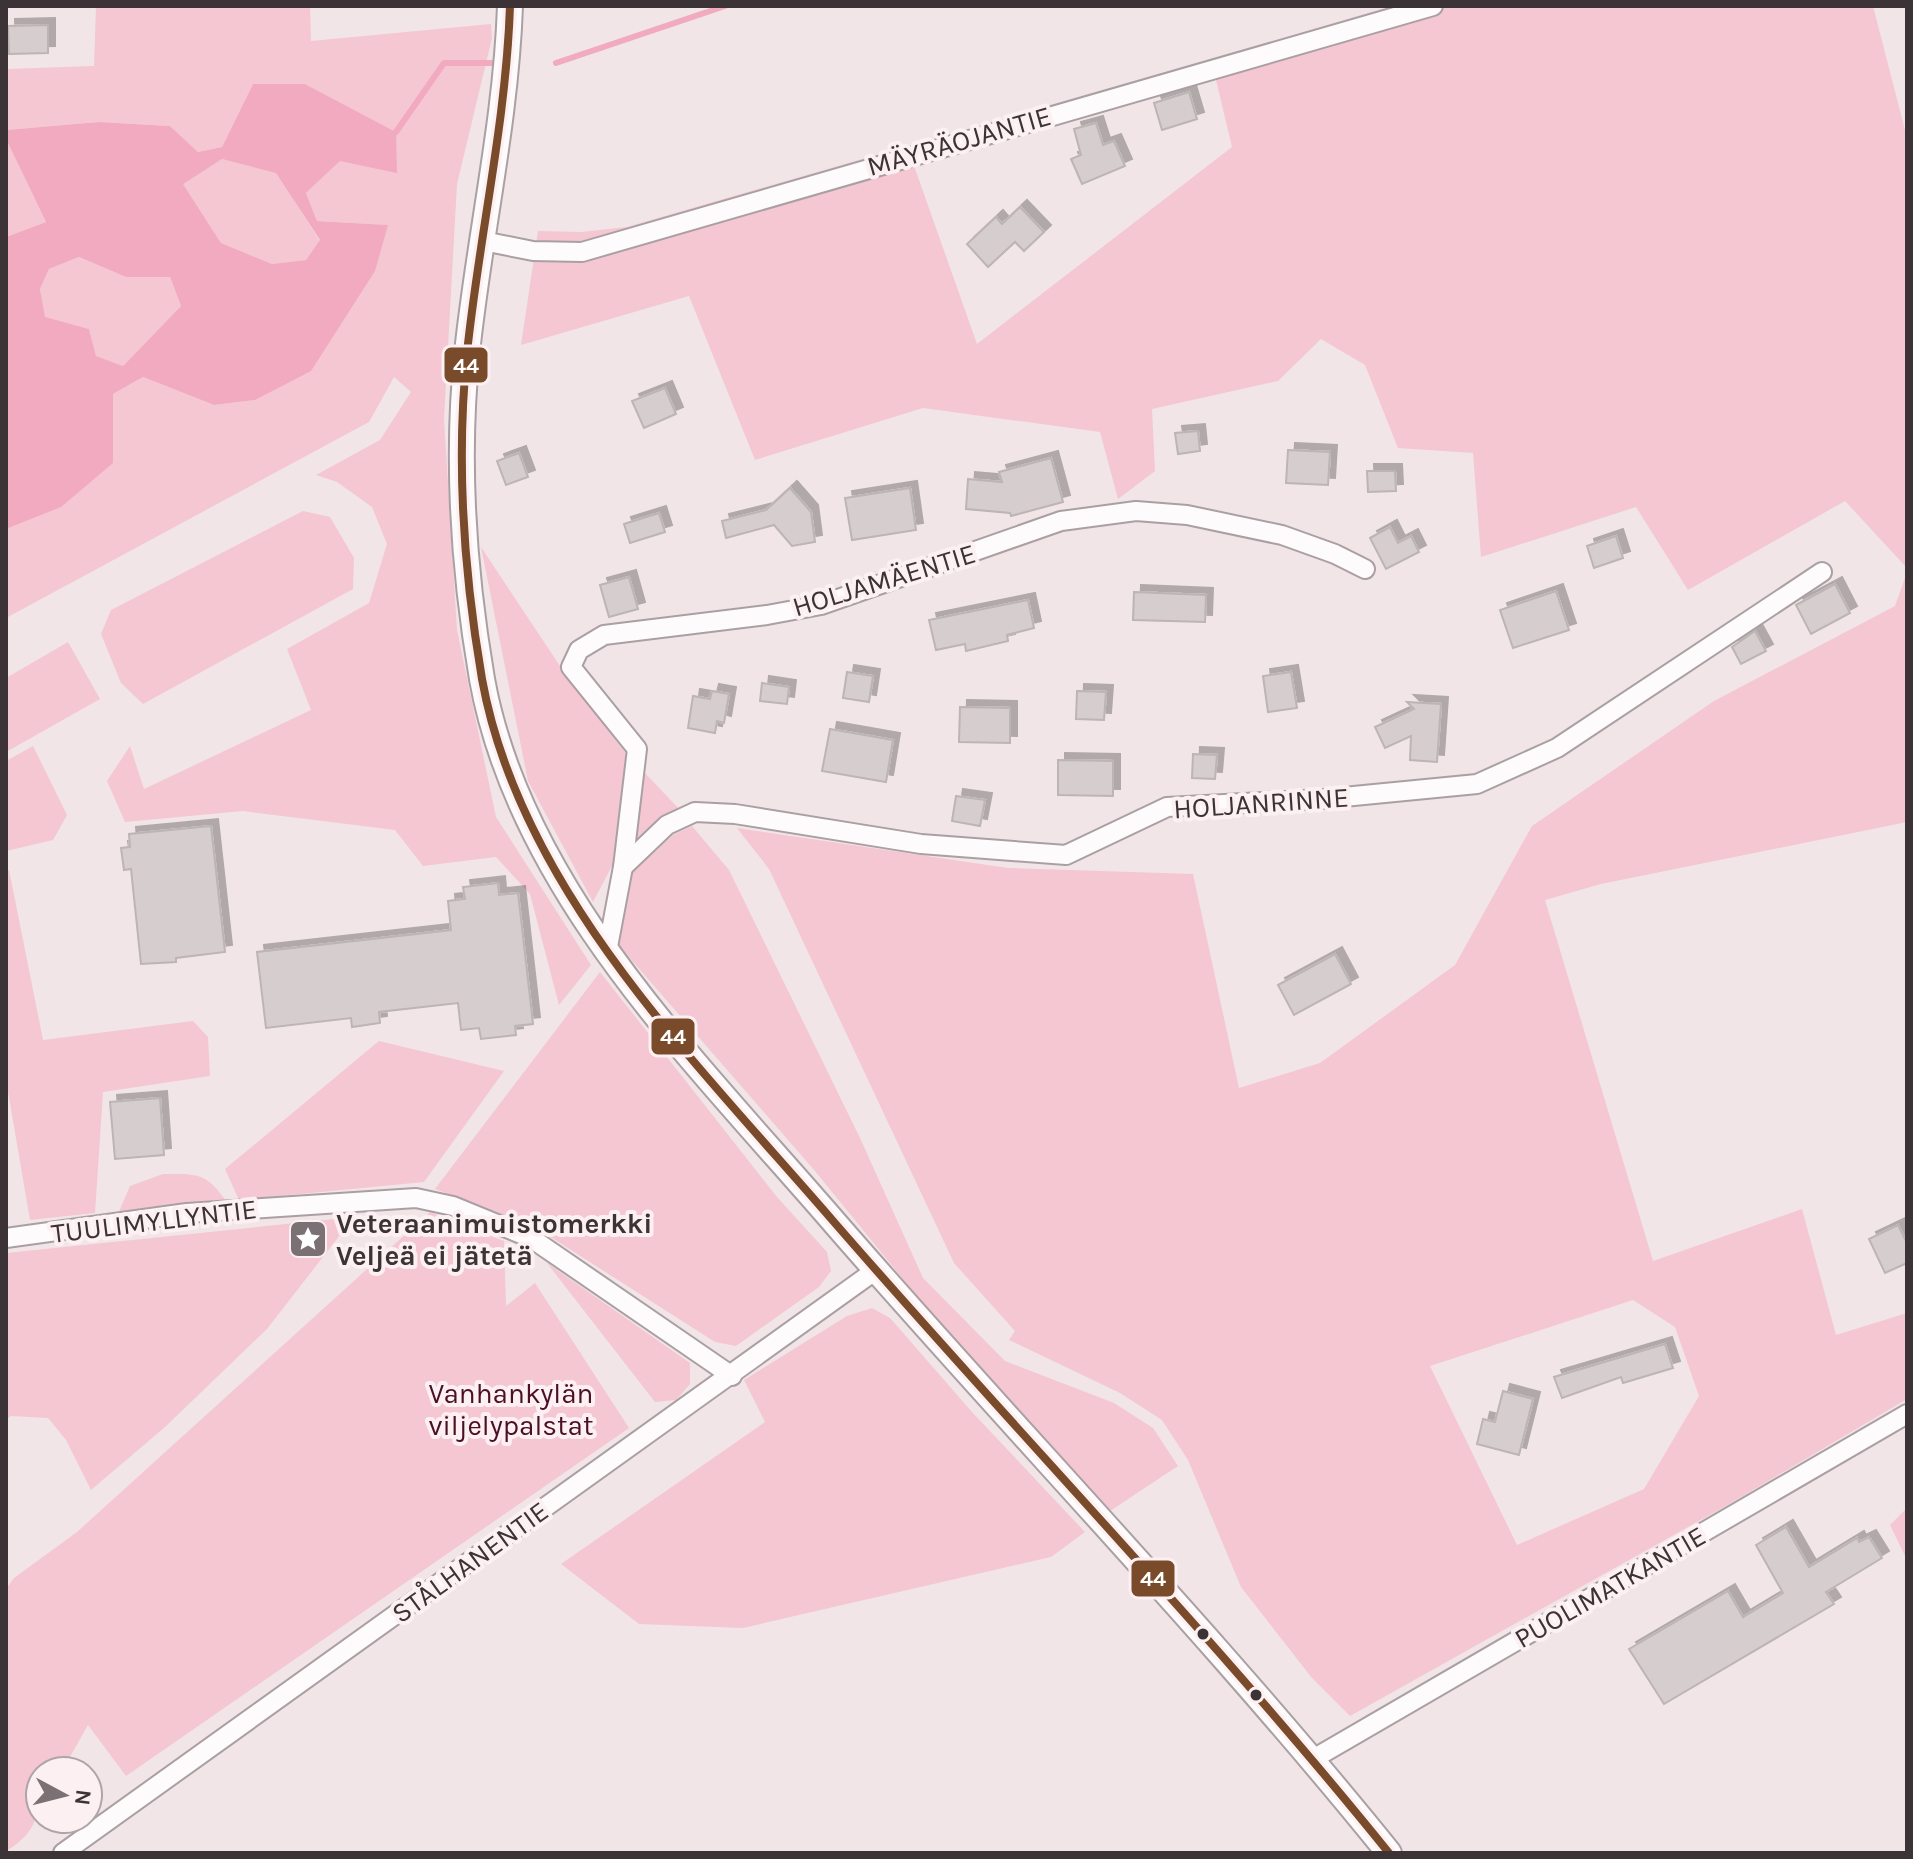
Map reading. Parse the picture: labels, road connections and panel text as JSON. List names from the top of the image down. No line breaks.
{"streets":{"street":["MÄYRÄOJANTIE","HOLJAMÄENTIE","HOLJANRINNE","TUULIMYLLYNTIE","STÅLHANENTIE","PUOLIMATKANTIE"]},"crossings":[["HOLJAMÄENTIE","HOLJANRINNE"],["TUULIMYLLYNTIE","STÅLHANENTIE"]],"parks":["Vanhankylän viljelypalstat"],"places":{"place":["Veteraanimuistomerkki Veljeä ei jätetä"]},"lines":["transit line 44"],"north":"right"}
